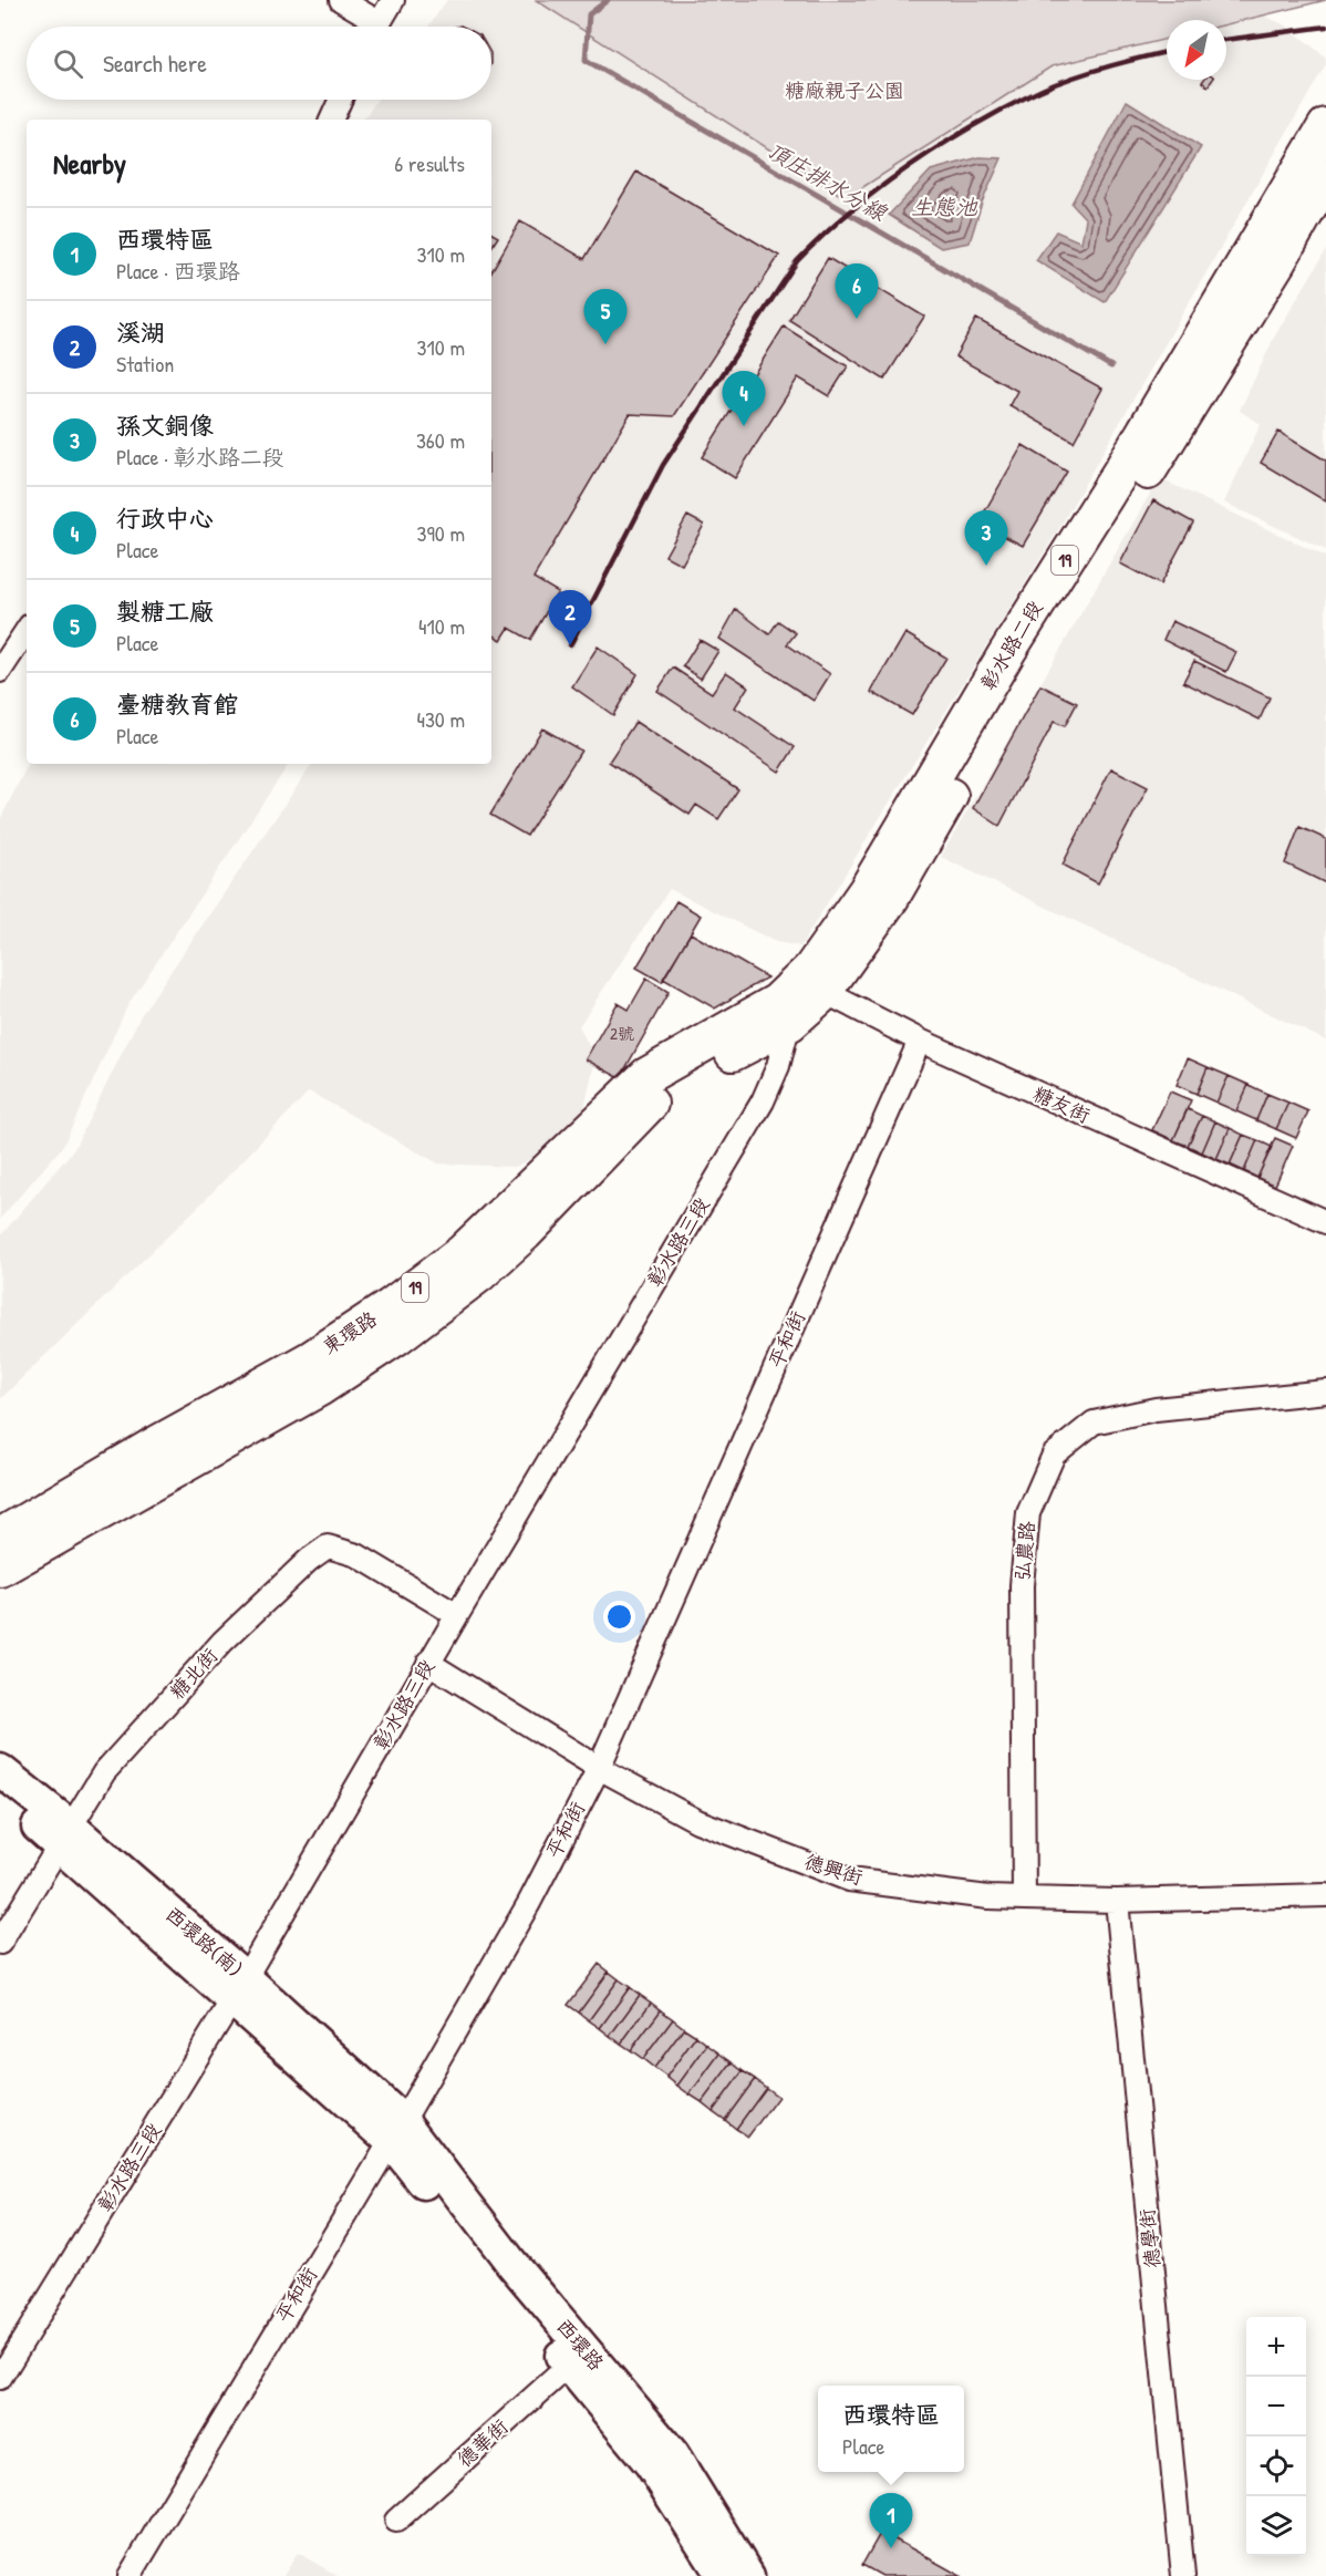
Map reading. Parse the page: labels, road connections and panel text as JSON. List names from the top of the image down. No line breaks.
{"streets":{"main road":["19","彰水路二段","東環路","西環路(南)","西環路"],"street":["糖友街","彰水路三段","平和街","弘農路","糖北街","德興街","德學街","德華街"]},"crossings":[["19","彰水路二段"],["19","糖友街"],["19","彰水路三段"],["19","東環路"],["彰水路二段","糖友街"],["彰水路二段","東環路"],["糖友街","東環路"],["糖友街","平和街"],["彰水路三段","東環路"],["彰水路三段","糖北街"],["彰水路三段","德興街"],["彰水路三段","西環路(南)"],["平和街","德興街"],["平和街","西環路(南)"],["平和街","西環路"],["弘農路","德興街"],["糖北街","西環路(南)"],["德興街","德學街"],["西環路(南)","西環路"],["西環路","德華街"]],"water":["頂庄排水分線","生態池"],"parks":["糖廠親子公園"],"house_numbers":["2號"],"north":"bottom left","page":{"search":"Search here","heading":["Nearby","6 results"],"list":[{"mark":"1","name":"西環特區","note":"Place · 西環路","value":"310 m"},{"mark":"2","name":"溪湖","note":"Station","value":"310 m"},{"mark":"3","name":"孫文銅像","note":"Place · 彰水路二段","value":"360 m"},{"mark":"4","name":"行政中心","note":"Place","value":"390 m"},{"mark":"5","name":"製糖工廠","note":"Place","value":"410 m"},{"mark":"6","name":"臺糖教育館","note":"Place","value":"430 m"}],"pins":["6","5","4","3","2","1"],"map_buttons":["+","−"],"popup":["西環特區","Place"]}}
